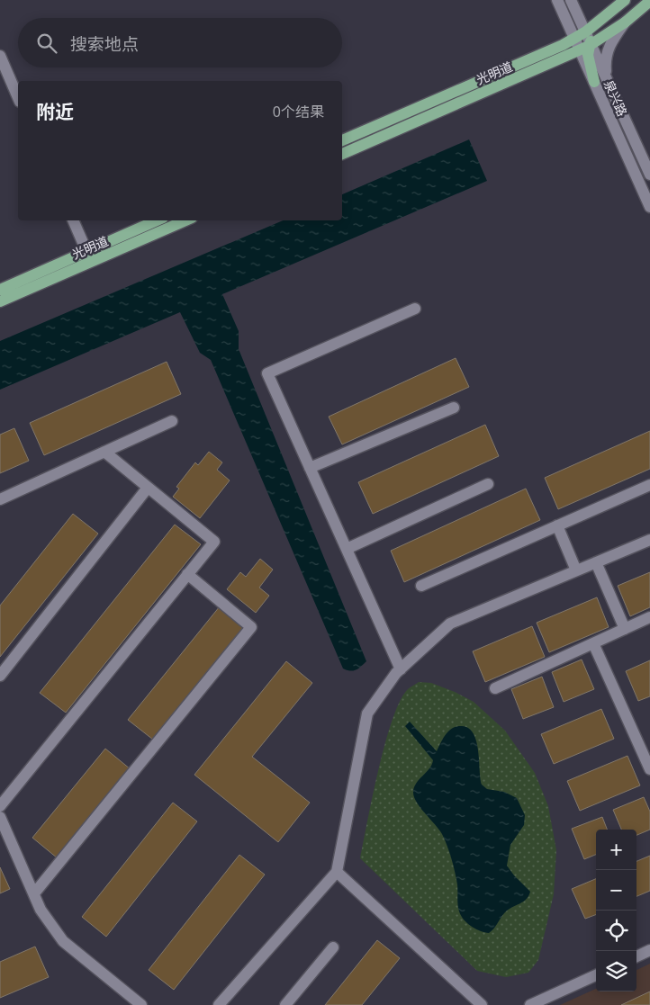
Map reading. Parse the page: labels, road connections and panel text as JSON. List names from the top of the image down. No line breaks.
{"streets":{"main road":["光明道"],"street":["泉兴路"]},"crossings":[["光明道","泉兴路"]],"page":{"search":"搜索地点","heading":["附近","0个结果"],"map_buttons":["+","−"]}}
